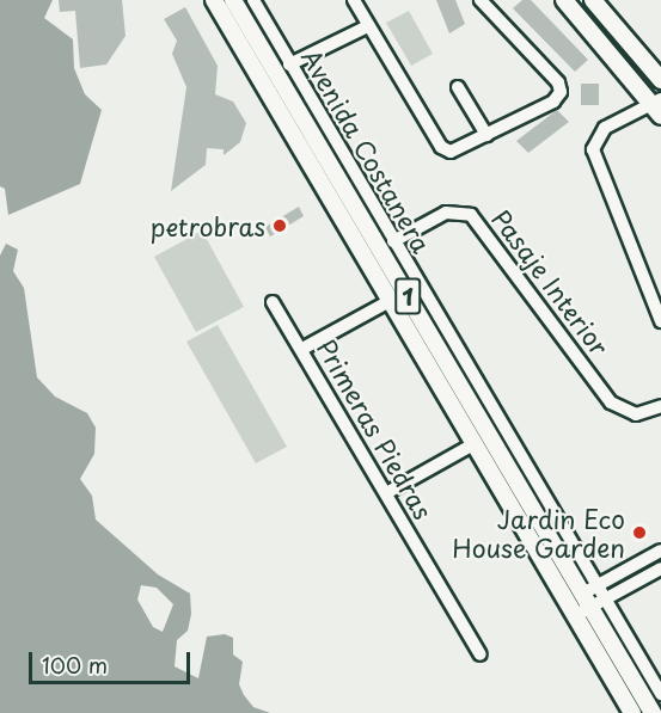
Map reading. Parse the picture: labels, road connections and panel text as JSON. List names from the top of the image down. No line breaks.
{"streets":{"main road":["1"],"street":["Avenida Costanera","Pasaje Interior","Primeras Piedras"]},"crossings":[["Avenida Costanera","Pasaje Interior"],["Avenida Costanera","1"]],"places":["petrobras","Jardin Eco House Garden"],"scale_bar":"100 m"}
